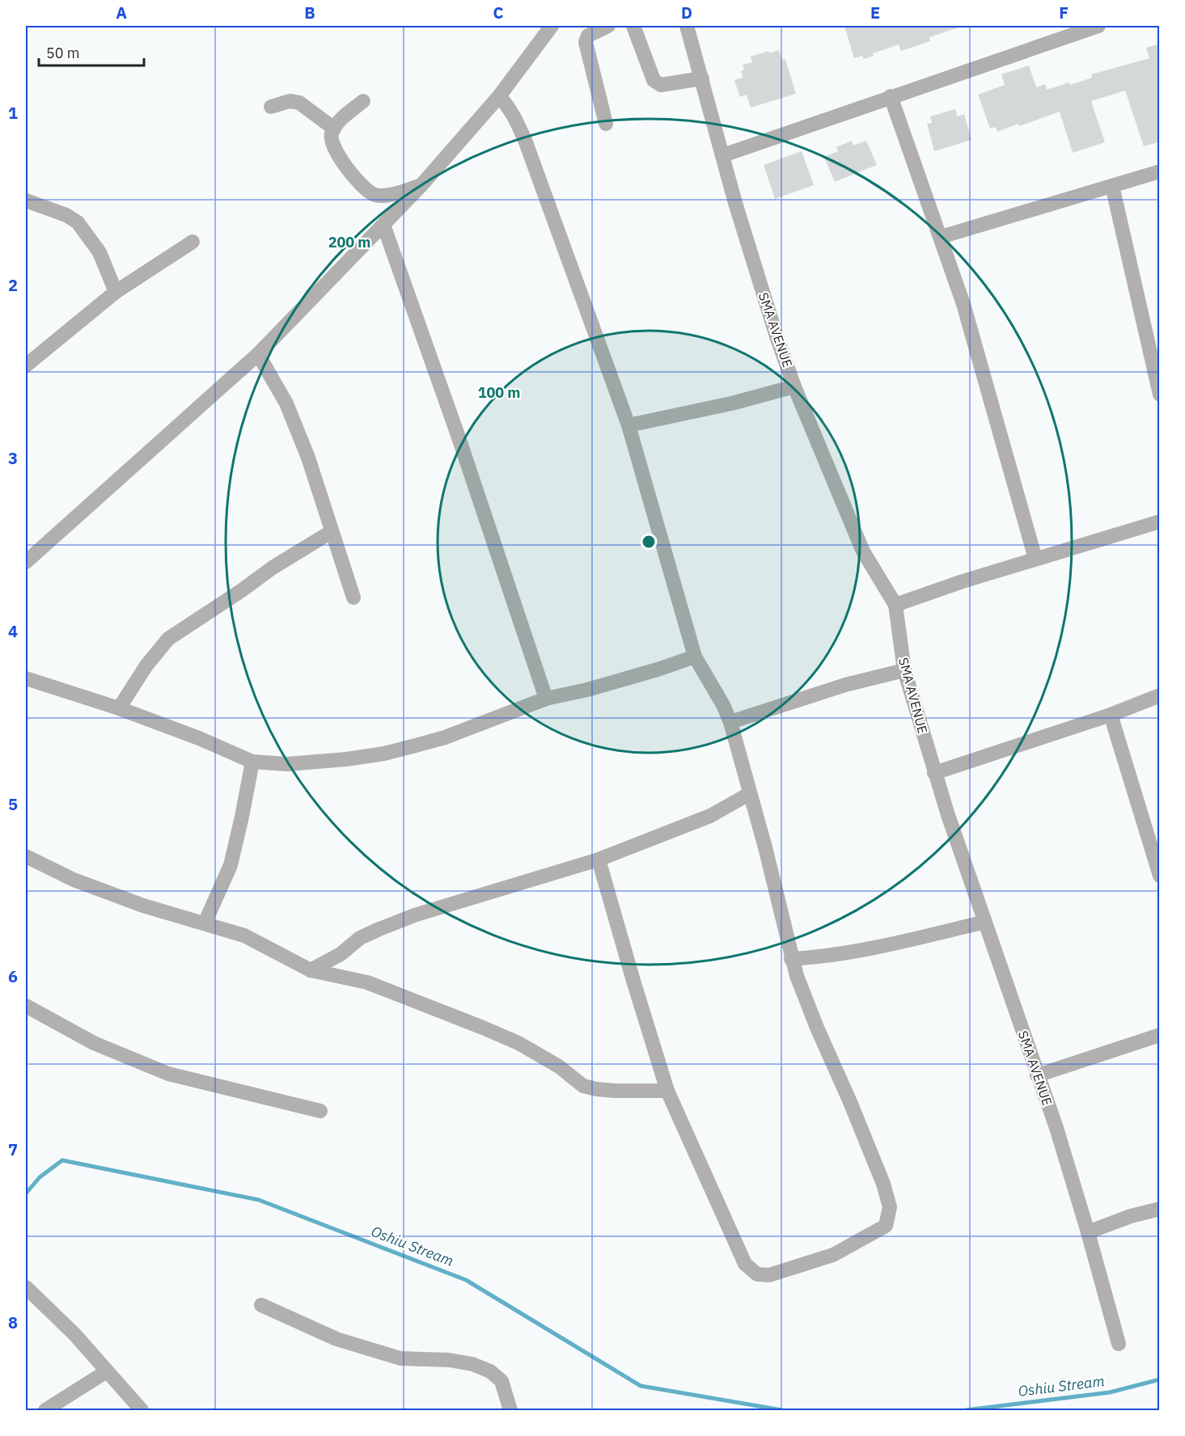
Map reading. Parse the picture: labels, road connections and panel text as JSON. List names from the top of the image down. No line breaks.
{"streets":{"street":["SMA AVENUE"]},"water":["Oshiu Stream"],"scale_bar":"50 m","grid":{"columns":["A","B","C","D","E","F"],"rows":["1","2","3","4","5","6","7","8"]},"rings":["200 m","100 m"]}
